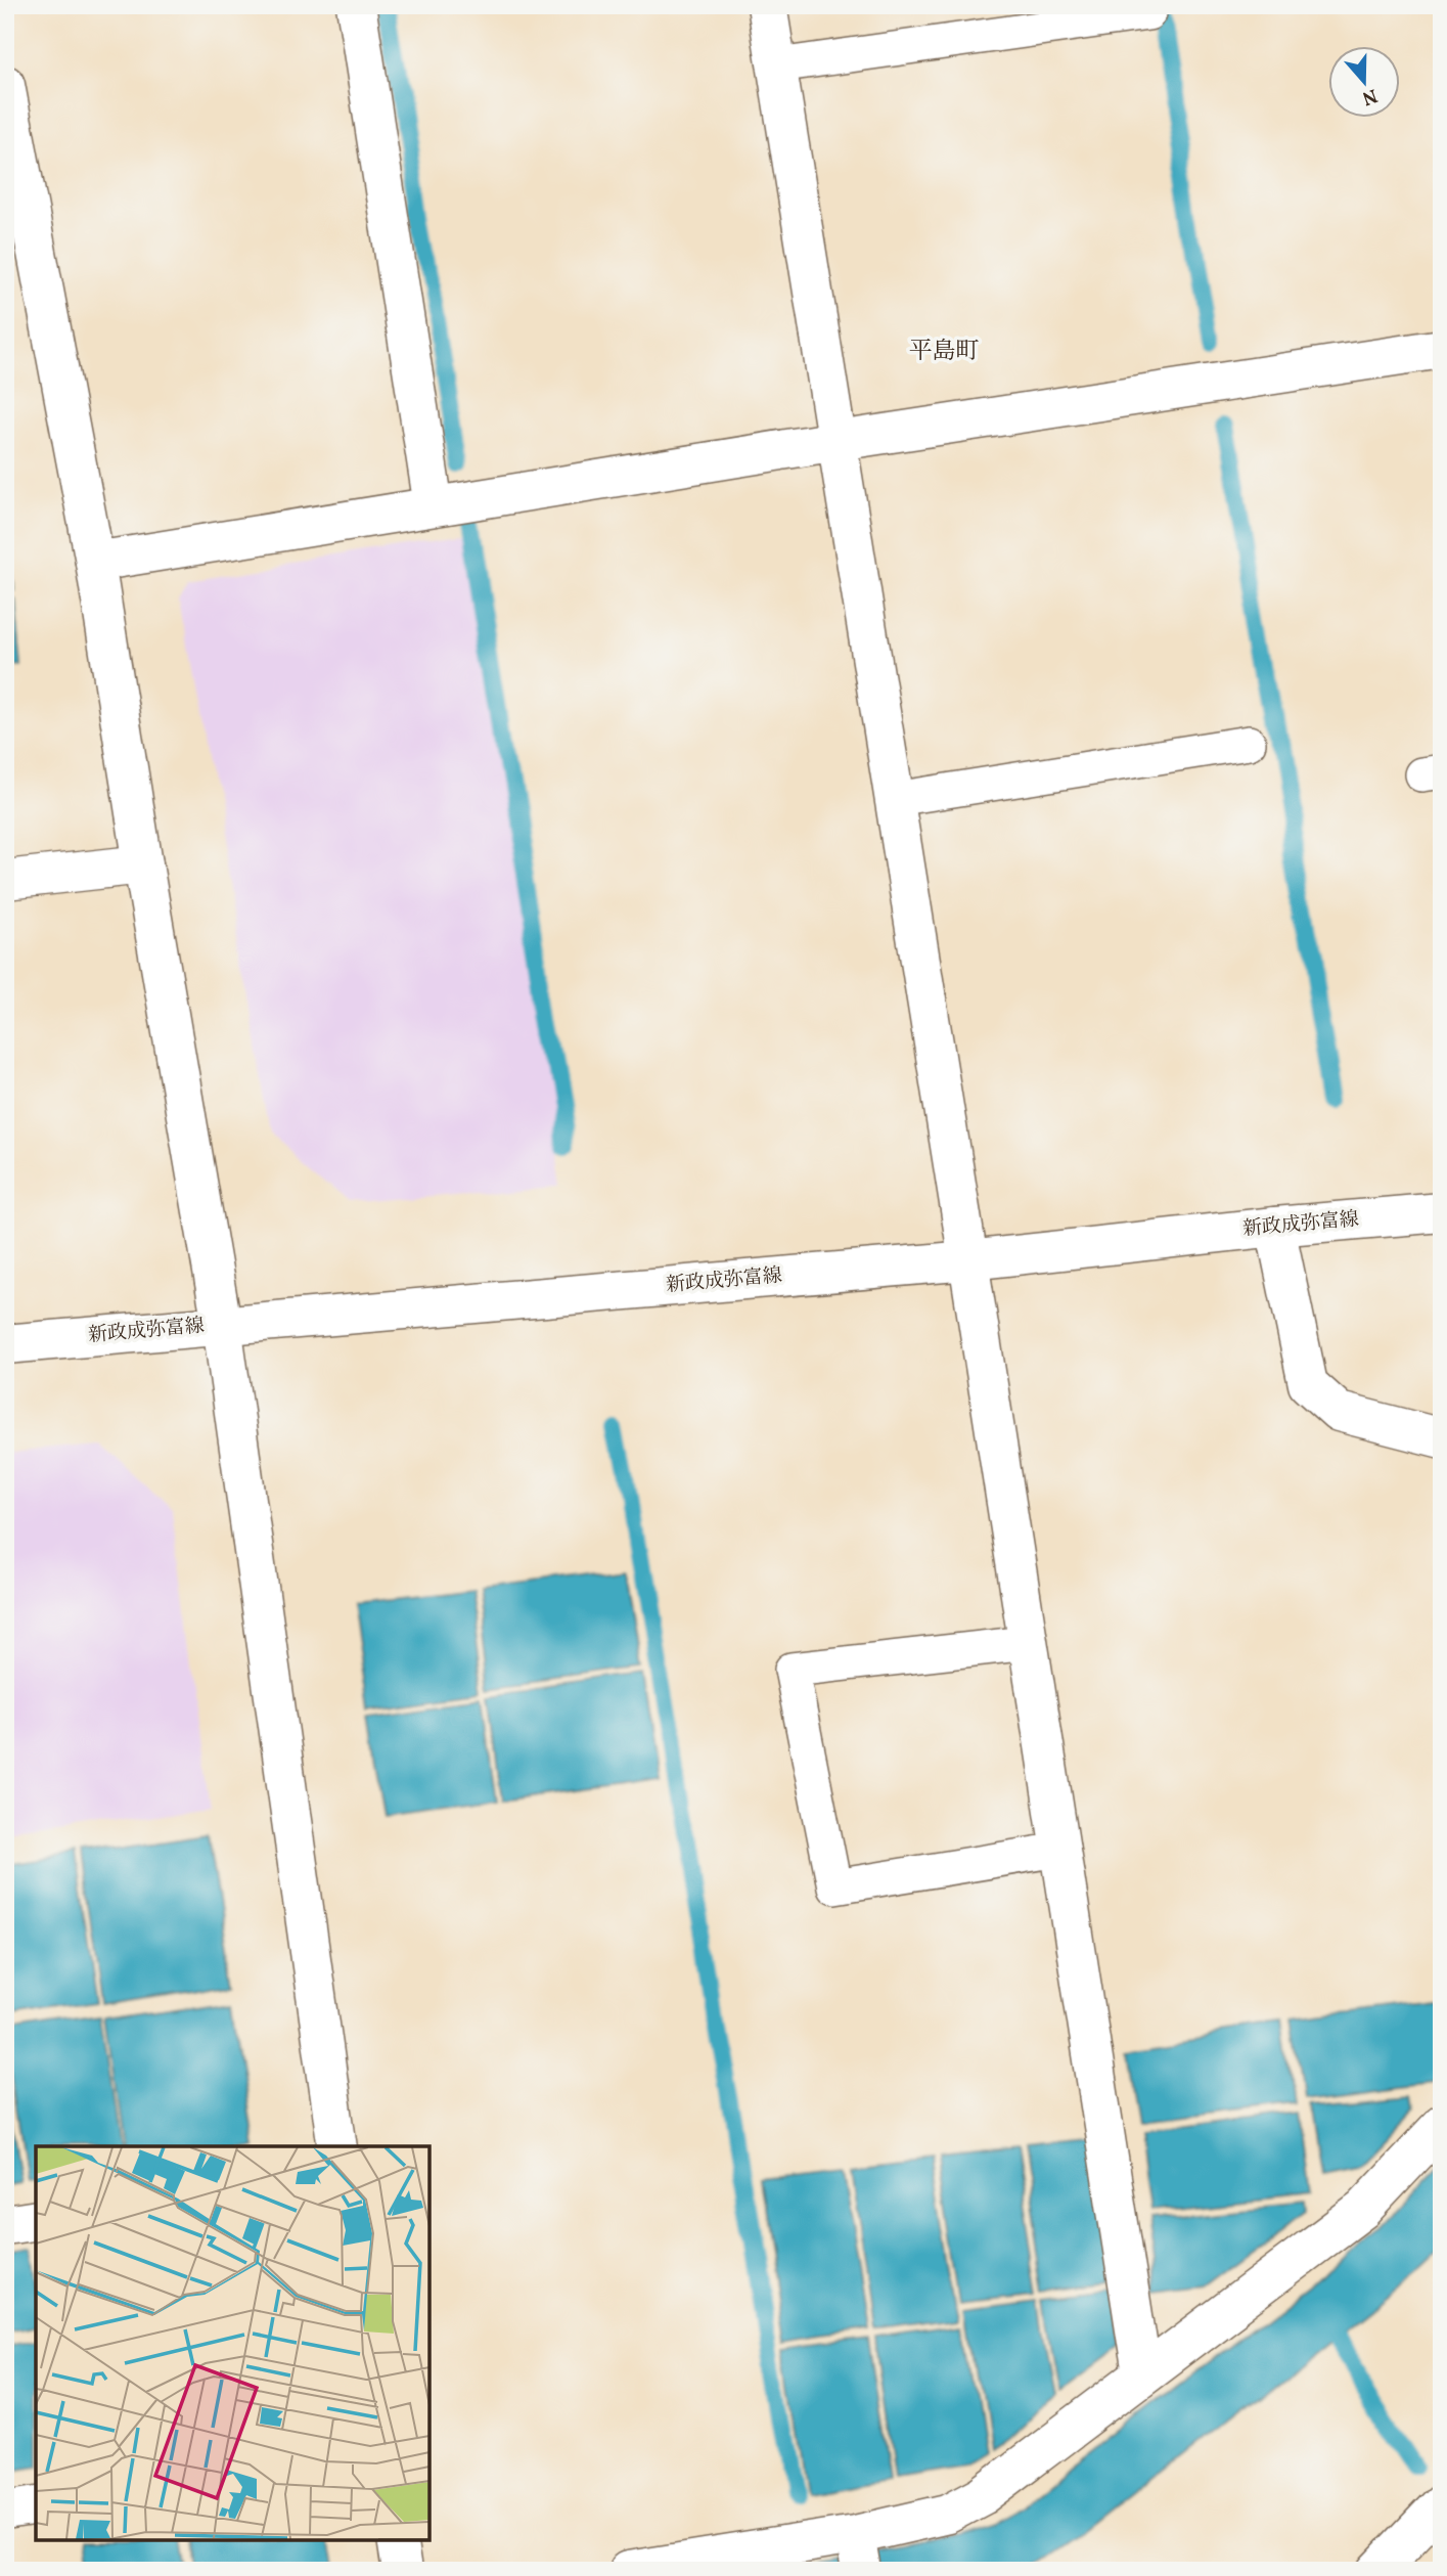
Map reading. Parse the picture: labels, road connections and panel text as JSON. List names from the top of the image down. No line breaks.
{"streets":{"street":["新政成弥富線"]},"districts":["平島町"],"north":"bottom"}
